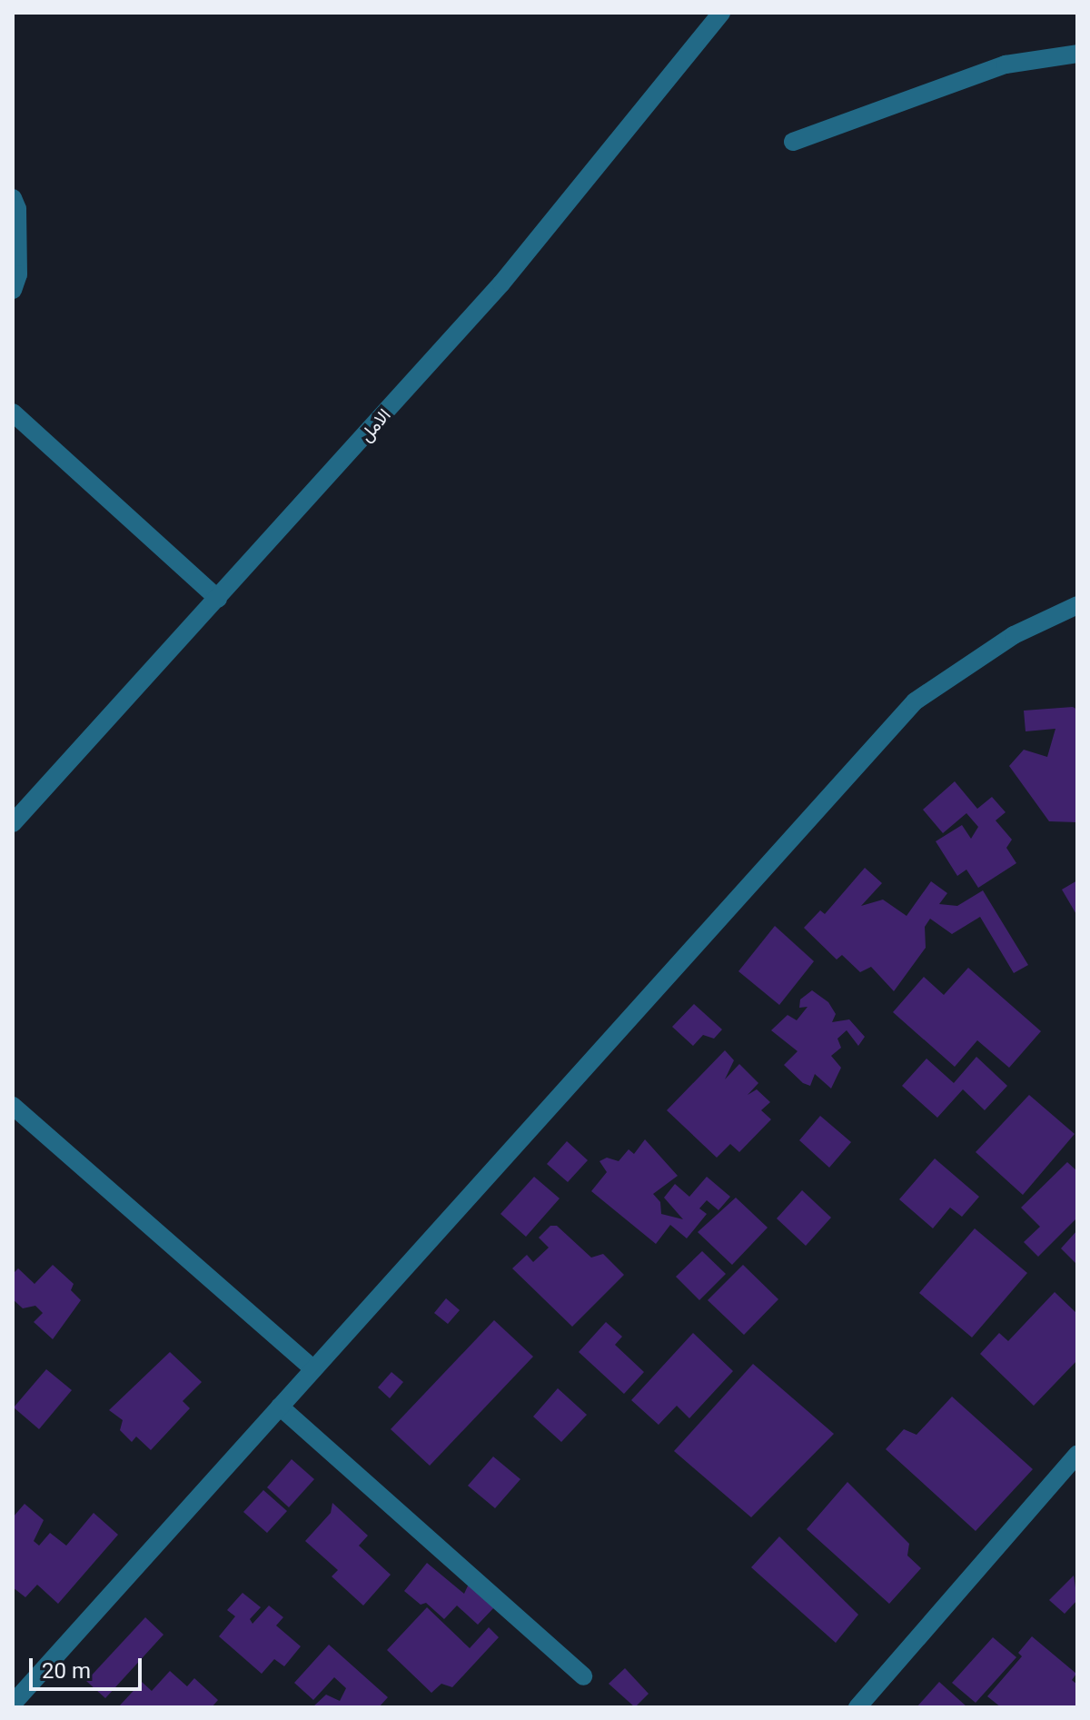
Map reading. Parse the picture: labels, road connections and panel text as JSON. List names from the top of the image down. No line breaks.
{"streets":{"street":["الامل"]},"scale_bar":"20 m"}
